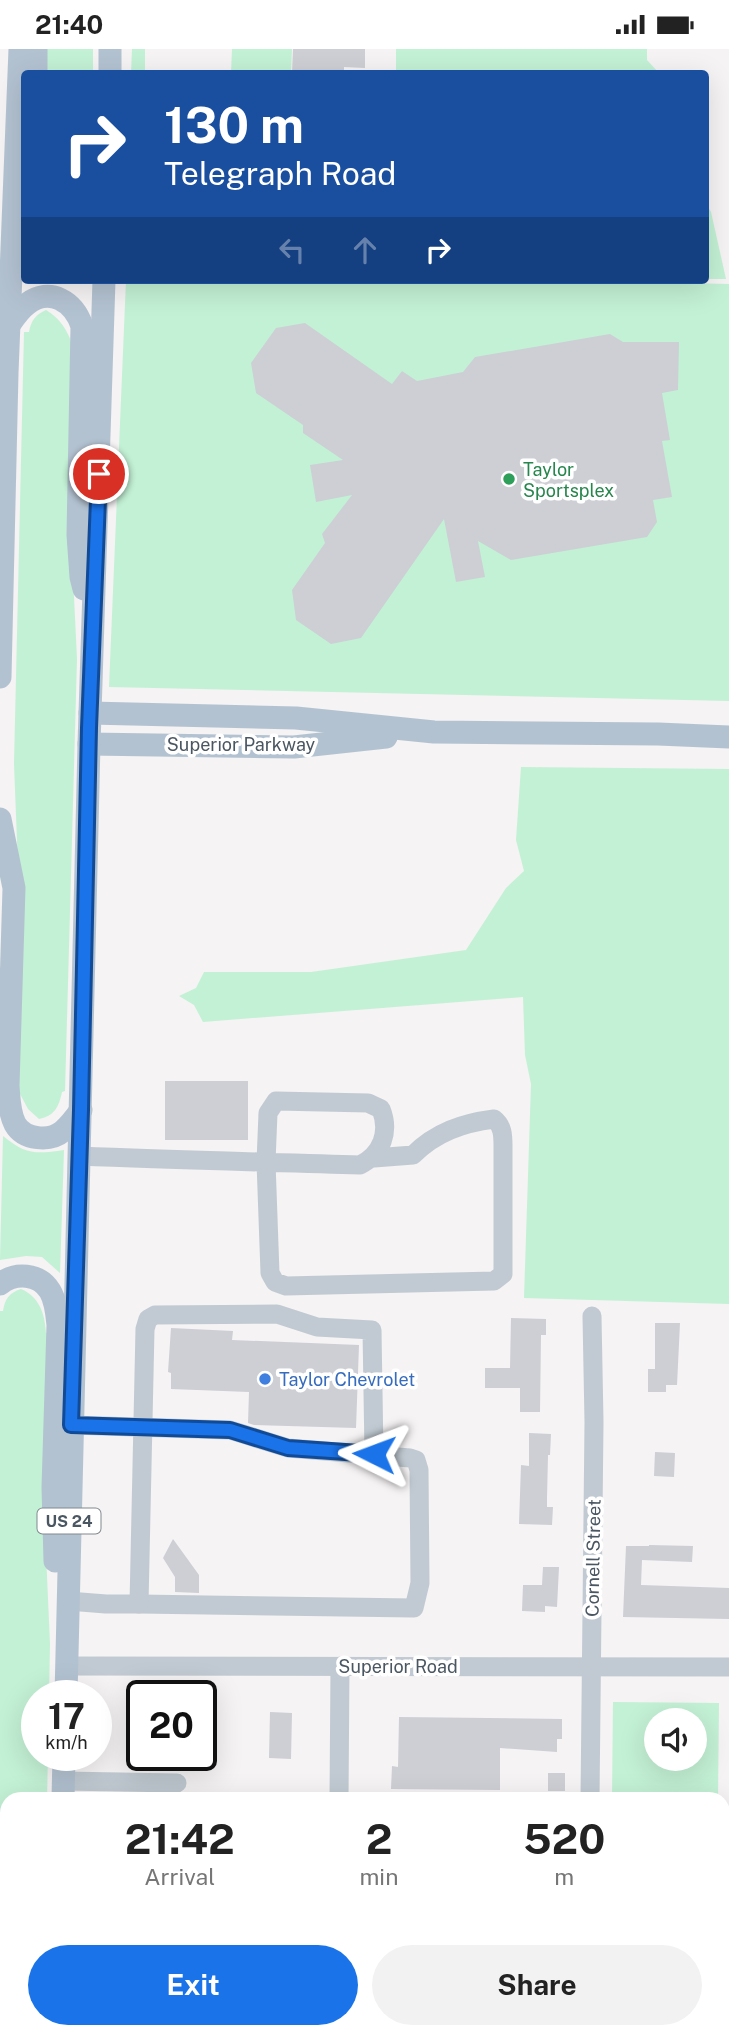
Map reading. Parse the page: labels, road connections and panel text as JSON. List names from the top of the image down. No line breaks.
{"streets":{"main road":["Superior Parkway","US 24"],"street":["Cornell Street","Superior Road"]},"crossings":[["Superior Parkway","US 24"],["US 24","Superior Road"],["Cornell Street","Superior Road"]],"places":["Taylor Sportsplex","Taylor Chevrolet"],"page":{"status":"21:40","turn":["130 m","Telegraph Road"],"speed":"17 km/h","limit":"20","eta":["21:42","Arrival","2","min","520","m"],"buttons":["Exit","Share"]}}
